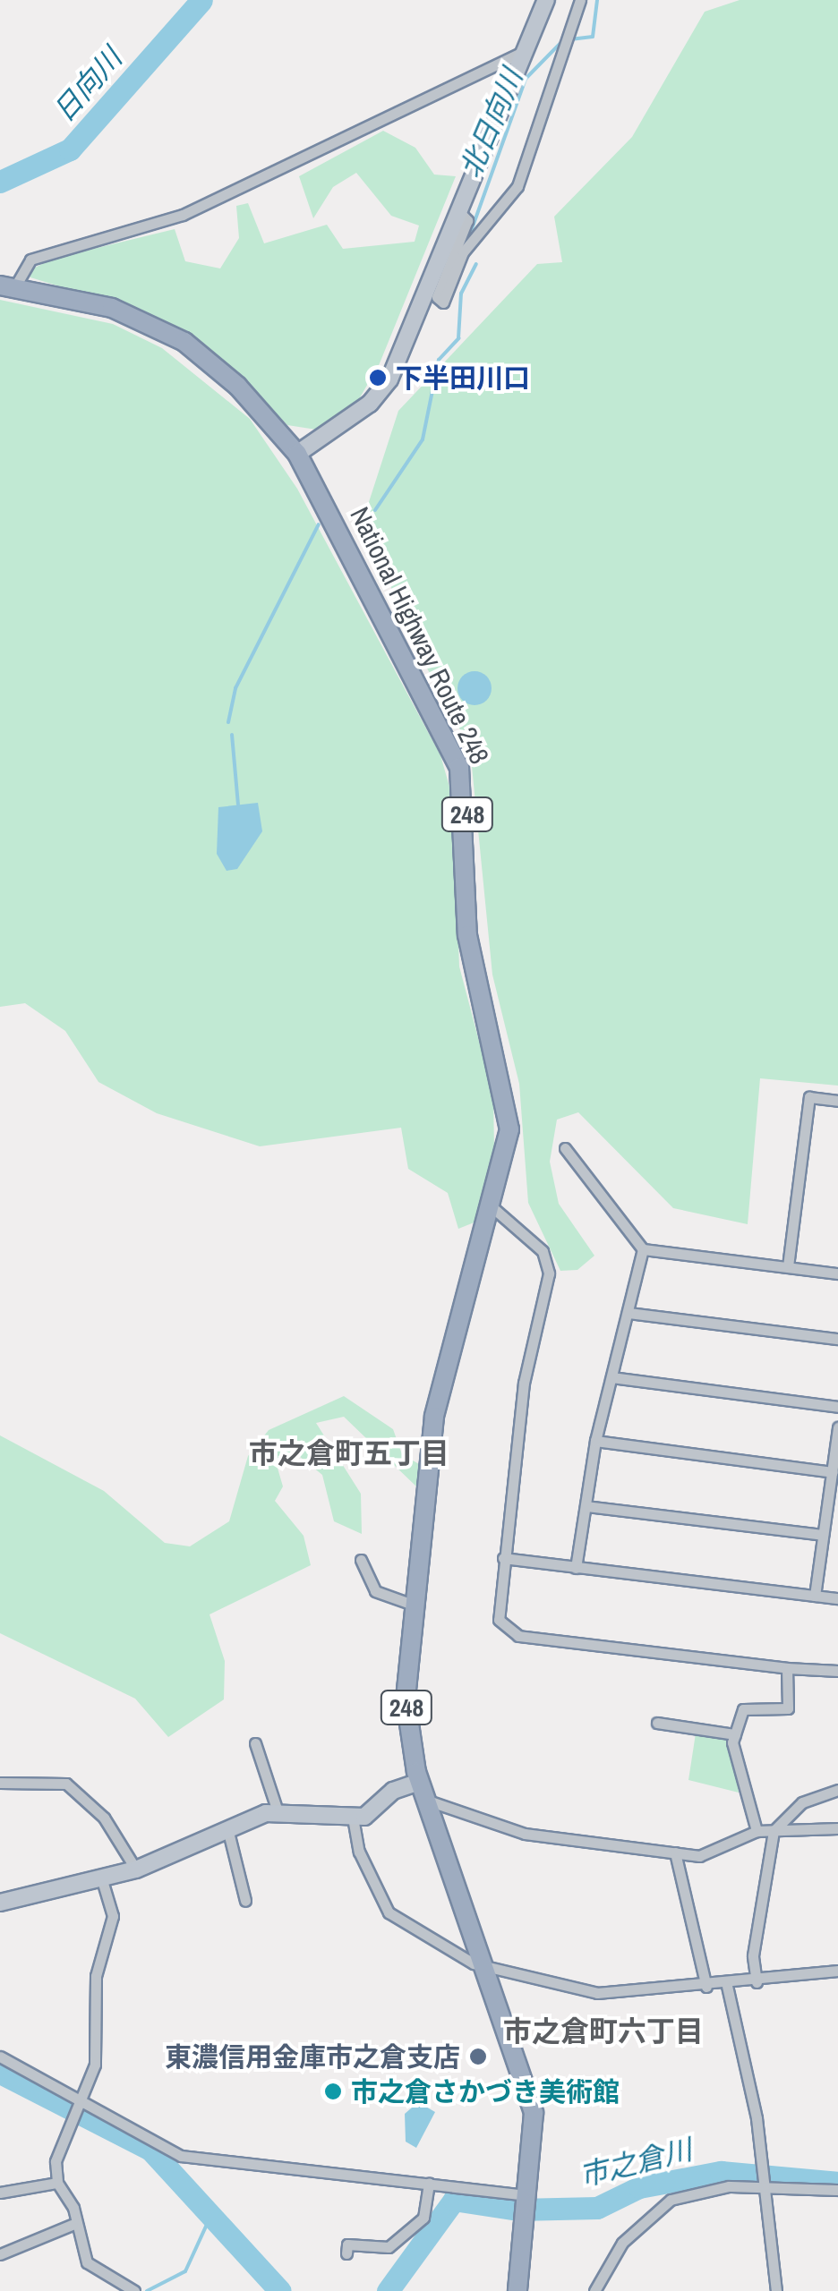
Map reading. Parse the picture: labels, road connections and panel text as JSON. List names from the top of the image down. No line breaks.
{"streets":{"highway":["National Highway Route 248","248"]},"districts":["市之倉町五丁目","市之倉町六丁目"],"water":["日向川","北日向川","市之倉川"],"places":["下半田川口","東濃信用金庫市之倉支店","市之倉さかづき美術館"]}
